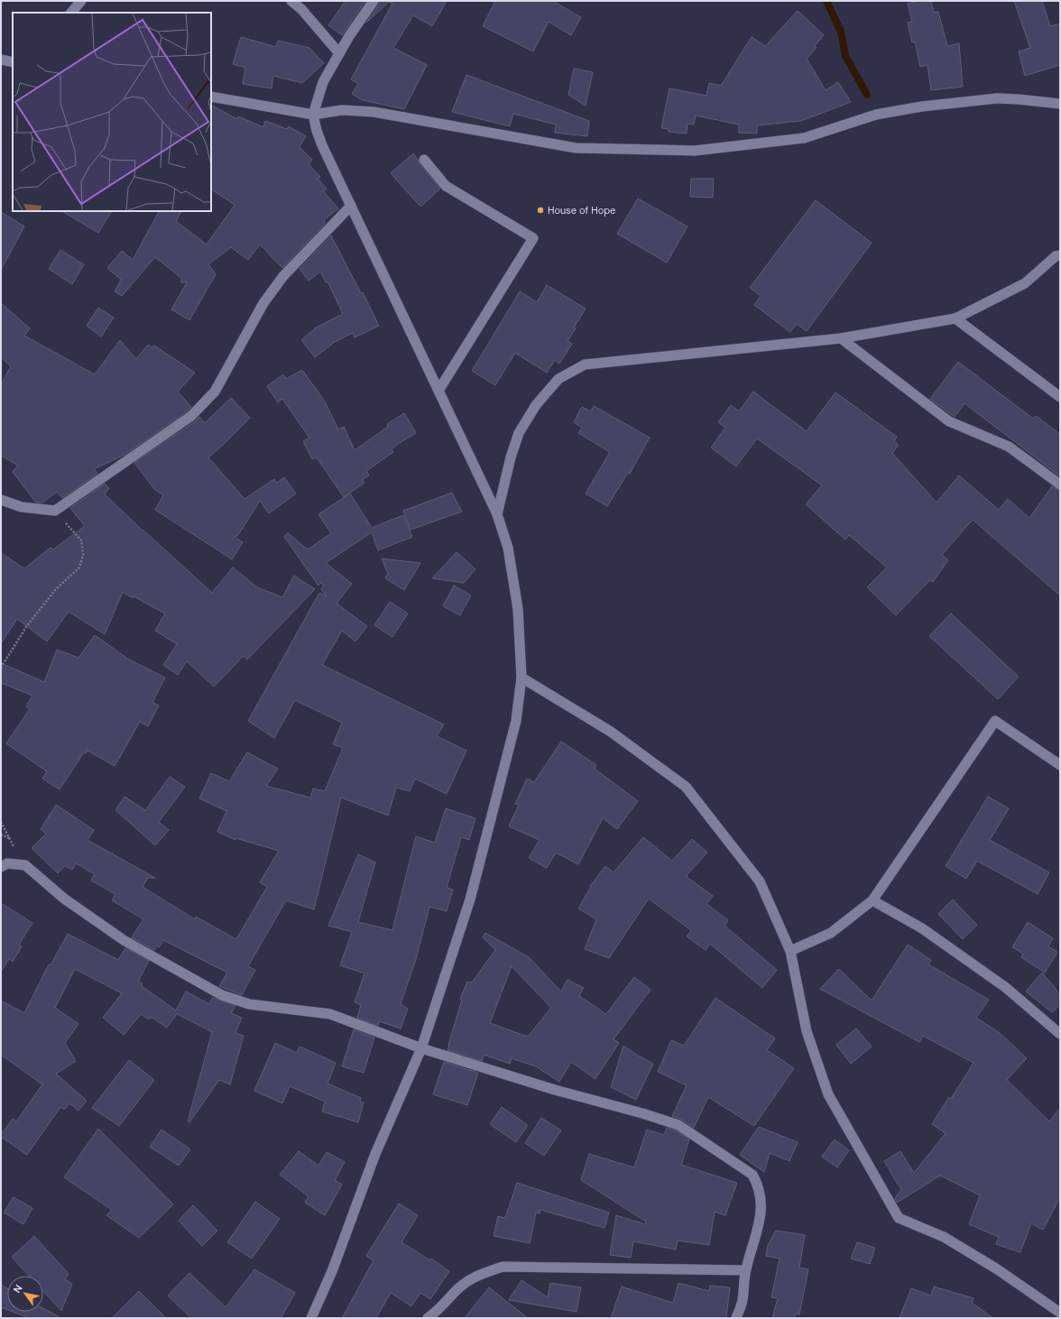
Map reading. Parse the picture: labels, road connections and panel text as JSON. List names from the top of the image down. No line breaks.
{"places":["House of Hope"],"north":"top left"}
